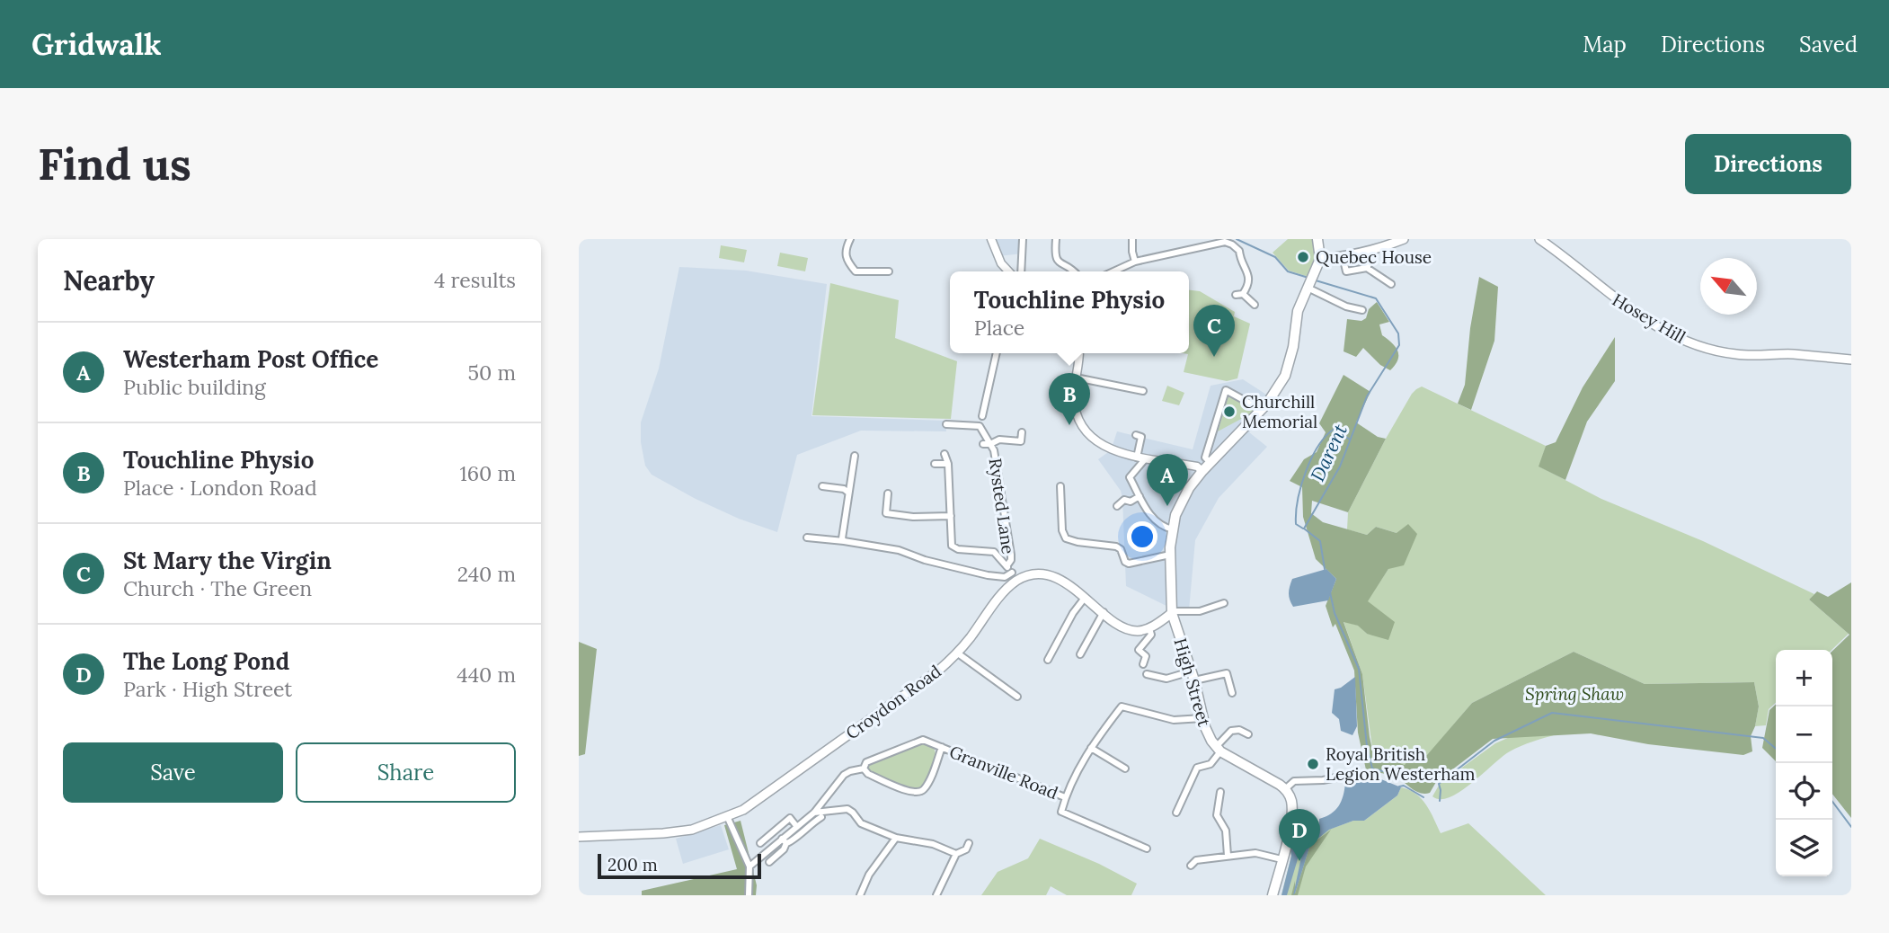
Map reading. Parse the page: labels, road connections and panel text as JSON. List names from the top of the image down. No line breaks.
{"streets":{"main road":["Hosey Hill","High Street","Croydon Road"],"street":["Rysted Lane","Granville Road"]},"water":["Darent"],"parks":["Spring Shaw"],"places":["Quebec House","Churchill Memorial","Royal British Legion Westerham"],"scale_bar":"200 m","north":"top left","page":{"header":"Gridwalk","nav":["Map","Directions","Saved"],"buttons":["Directions",["Save","Share"]],"title":"Find us","heading":["Nearby","4 results"],"popup":["Touchline Physio","Place"],"pins":["C","B","A","D"],"list":[{"mark":"A","name":"Westerham Post Office","note":"Public building","value":"50 m"},{"mark":"B","name":"Touchline Physio","note":"Place · London Road","value":"160 m"},{"mark":"C","name":"St Mary the Virgin","note":"Church · The Green","value":"240 m"},{"mark":"D","name":"The Long Pond","note":"Park · High Street","value":"440 m"}],"map_buttons":["+","−"],"scale":"200 m"}}
